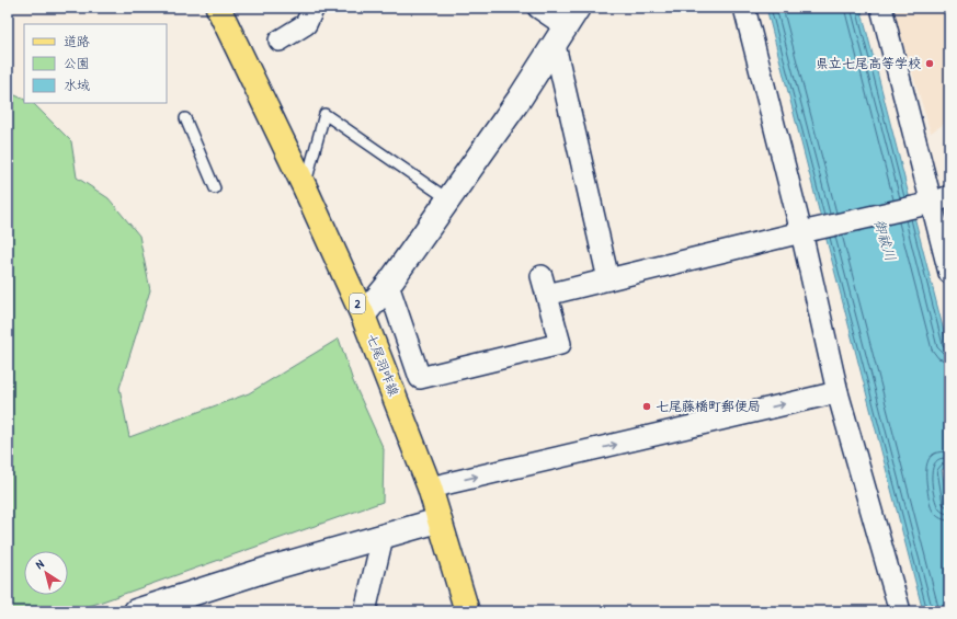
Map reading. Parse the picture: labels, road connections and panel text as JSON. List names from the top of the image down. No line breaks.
{"streets":{"main road":["2","七尾羽咋線"]},"water":["御祓川"],"places":["県立七尾高等学校","七尾藤橋町郵便局"],"legend":["道路","公園","水域"],"north":"top left"}
